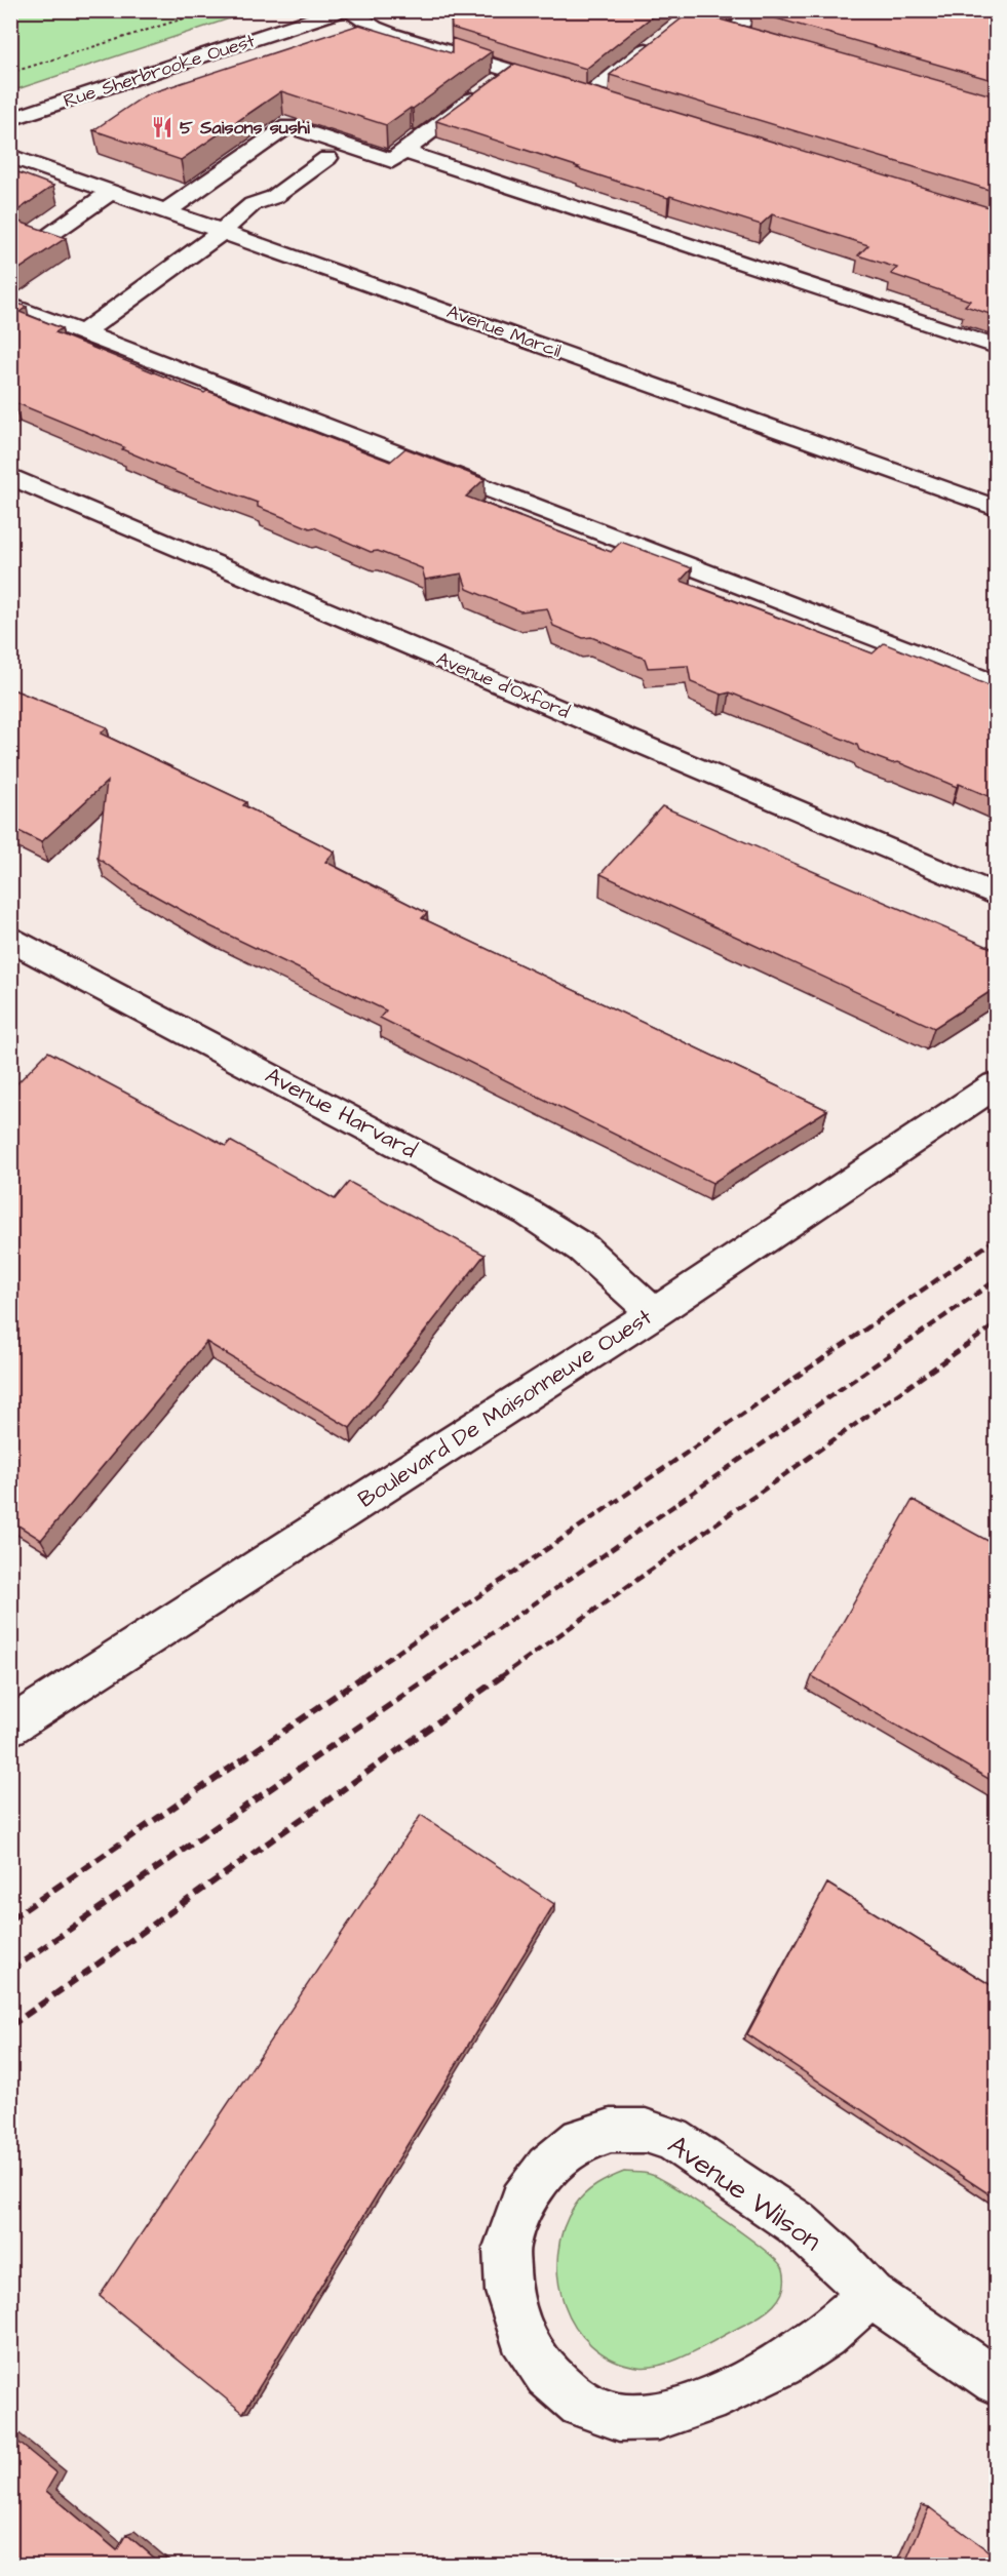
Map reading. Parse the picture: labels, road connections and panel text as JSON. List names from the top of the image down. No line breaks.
{"streets":{"street":["Rue Sherbrooke Ouest","Avenue Marcil","Avenue d'Oxford","Avenue Harvard","Boulevard De Maisonneuve Ouest","Avenue Wilson"]},"crossings":[["Avenue Harvard","Boulevard De Maisonneuve Ouest"]],"places":{"restaurant":["5 Saisons sushi"]}}
